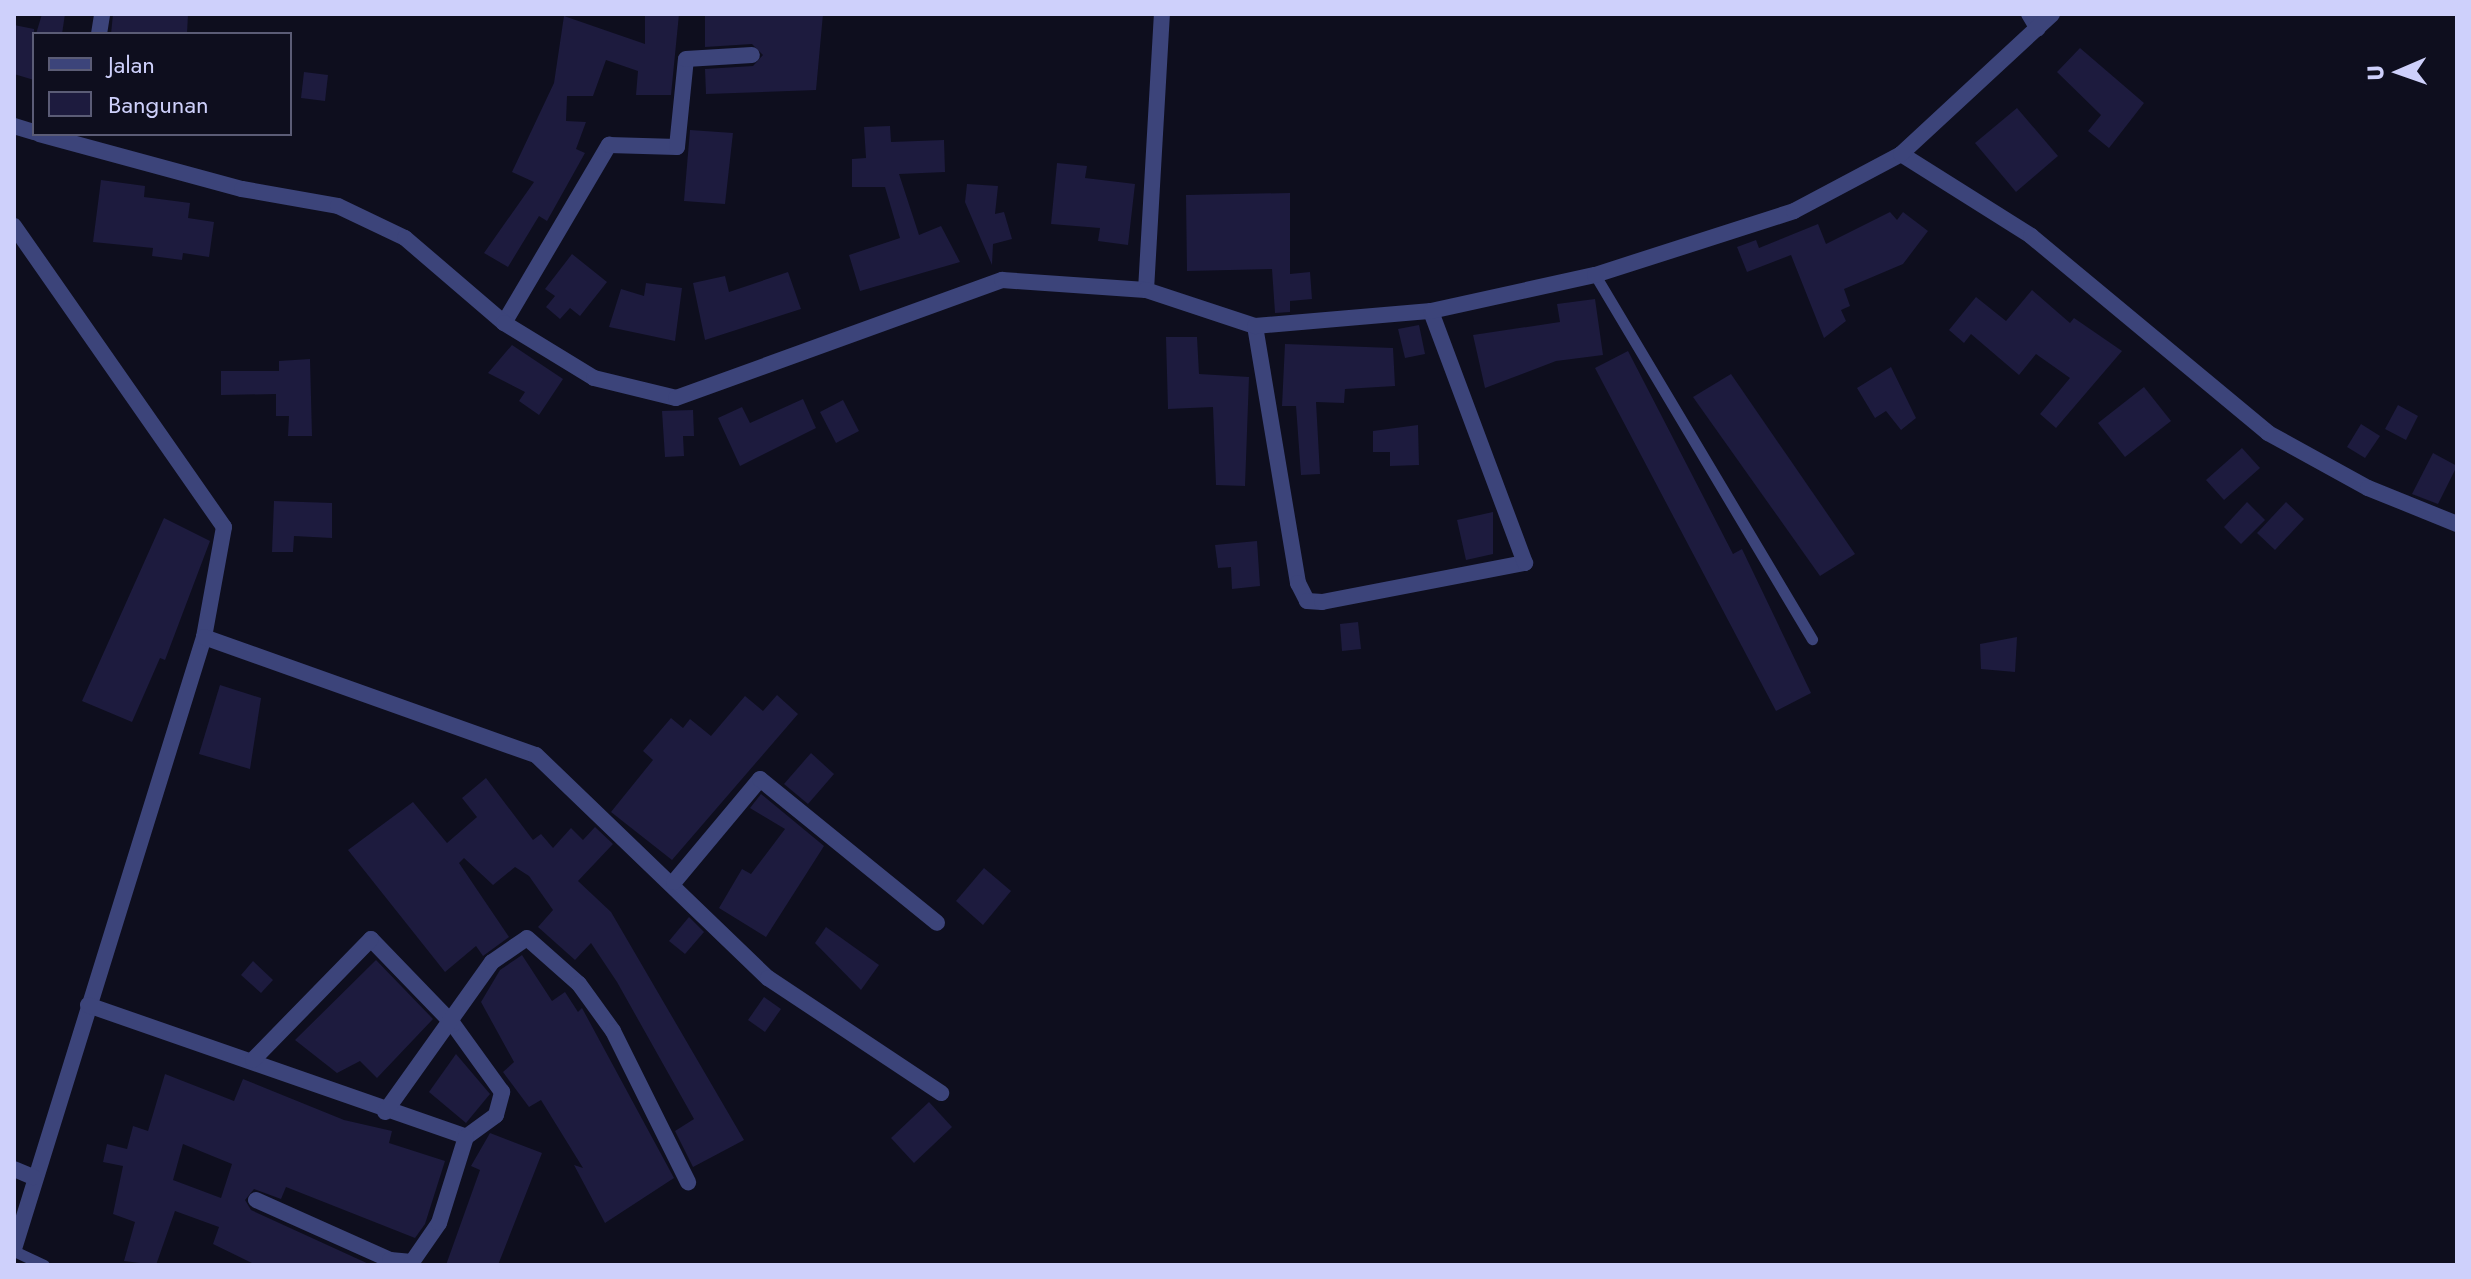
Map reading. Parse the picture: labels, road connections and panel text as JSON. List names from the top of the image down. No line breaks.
{"legend":["Jalan","Bangunan"],"north":"left"}
